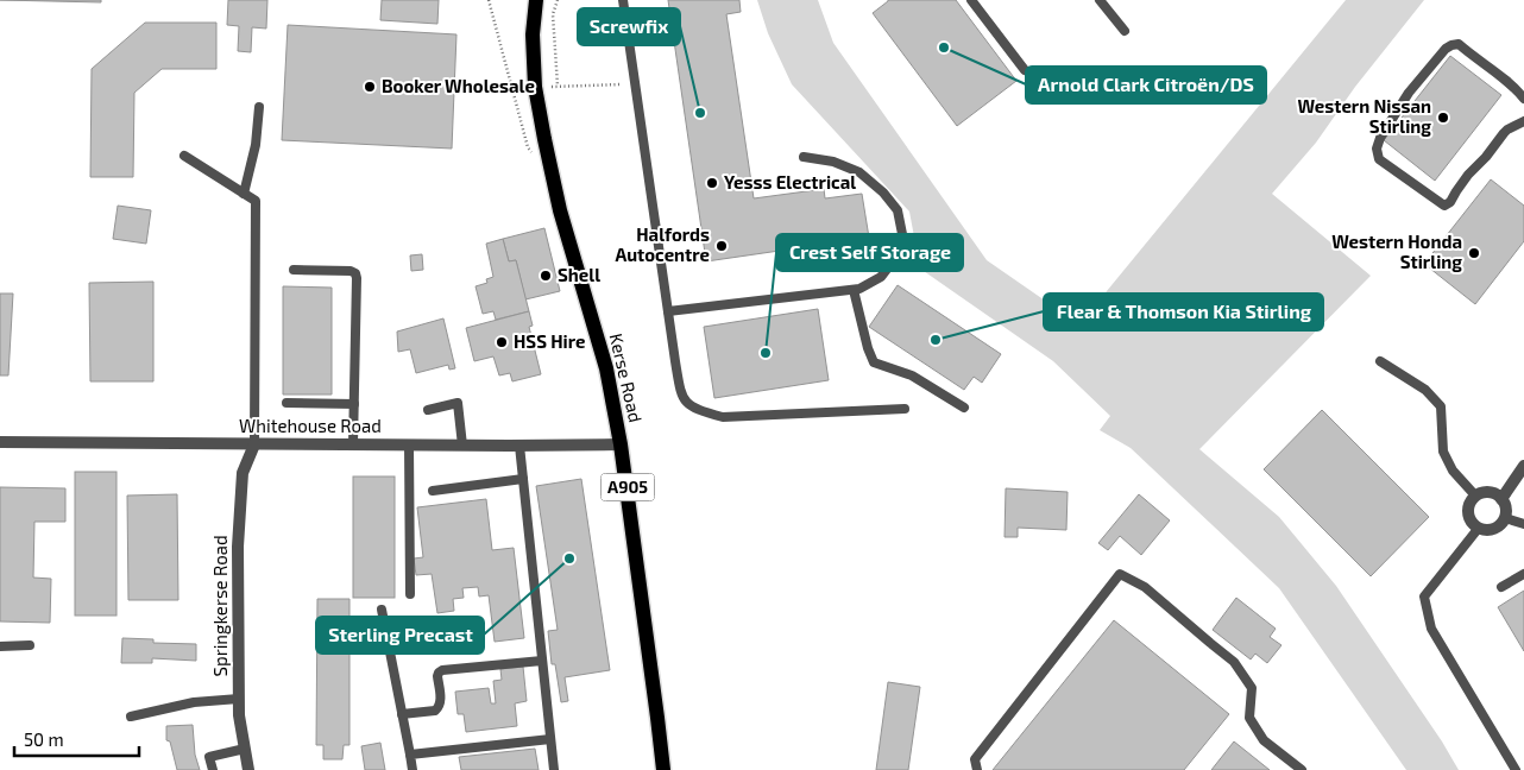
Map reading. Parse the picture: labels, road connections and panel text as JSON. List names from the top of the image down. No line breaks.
{"streets":{"main road":["Kerse Road","A905"],"street":["Whitehouse Road","Springkerse Road"]},"crossings":[["Kerse Road","Whitehouse Road"],["Whitehouse Road","Springkerse Road"]],"places":["Arnold Clark Citroën/DS","Booker Wholesale","Screwfix","Western Nissan Stirling","Yesss Electrical","Halfords Autocentre","Western Honda Stirling","Shell","Flear & Thomson Kia Stirling","HSS Hire","Crest Self Storage","Sterling Precast"],"scale_bar":"50 m"}
